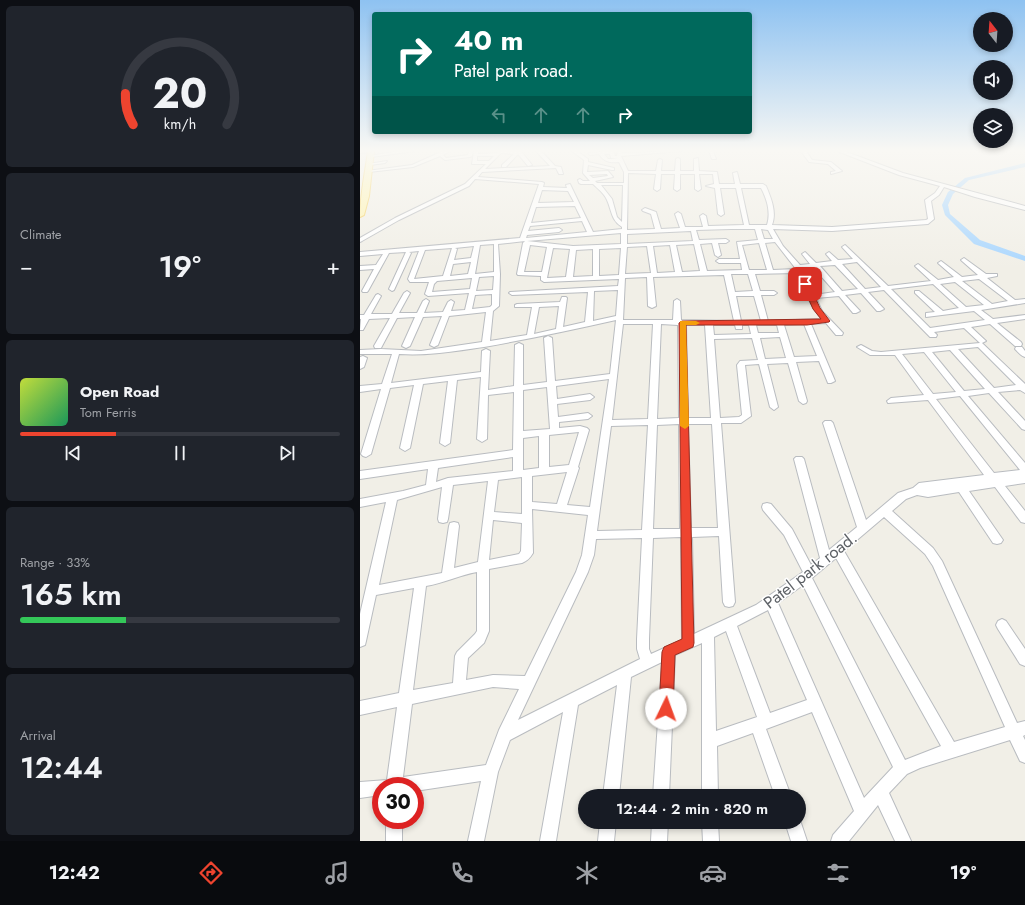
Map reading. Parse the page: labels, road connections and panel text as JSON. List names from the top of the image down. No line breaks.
{"streets":{"street":["Patel park road."]},"north":"top","page":{"turn":["40 m","Patel park road."],"tile":["Climate",["Range · 33%","165 km"],["Arrival","12:44"]],"heat":["−","19°","+"],"song":["Open Road","Tom Ferris"],"limit":"30","trip":"12:44 · 2 min · 820 m","tabs":["12:42","19°"],"gauge":["20","km/h"]}}
